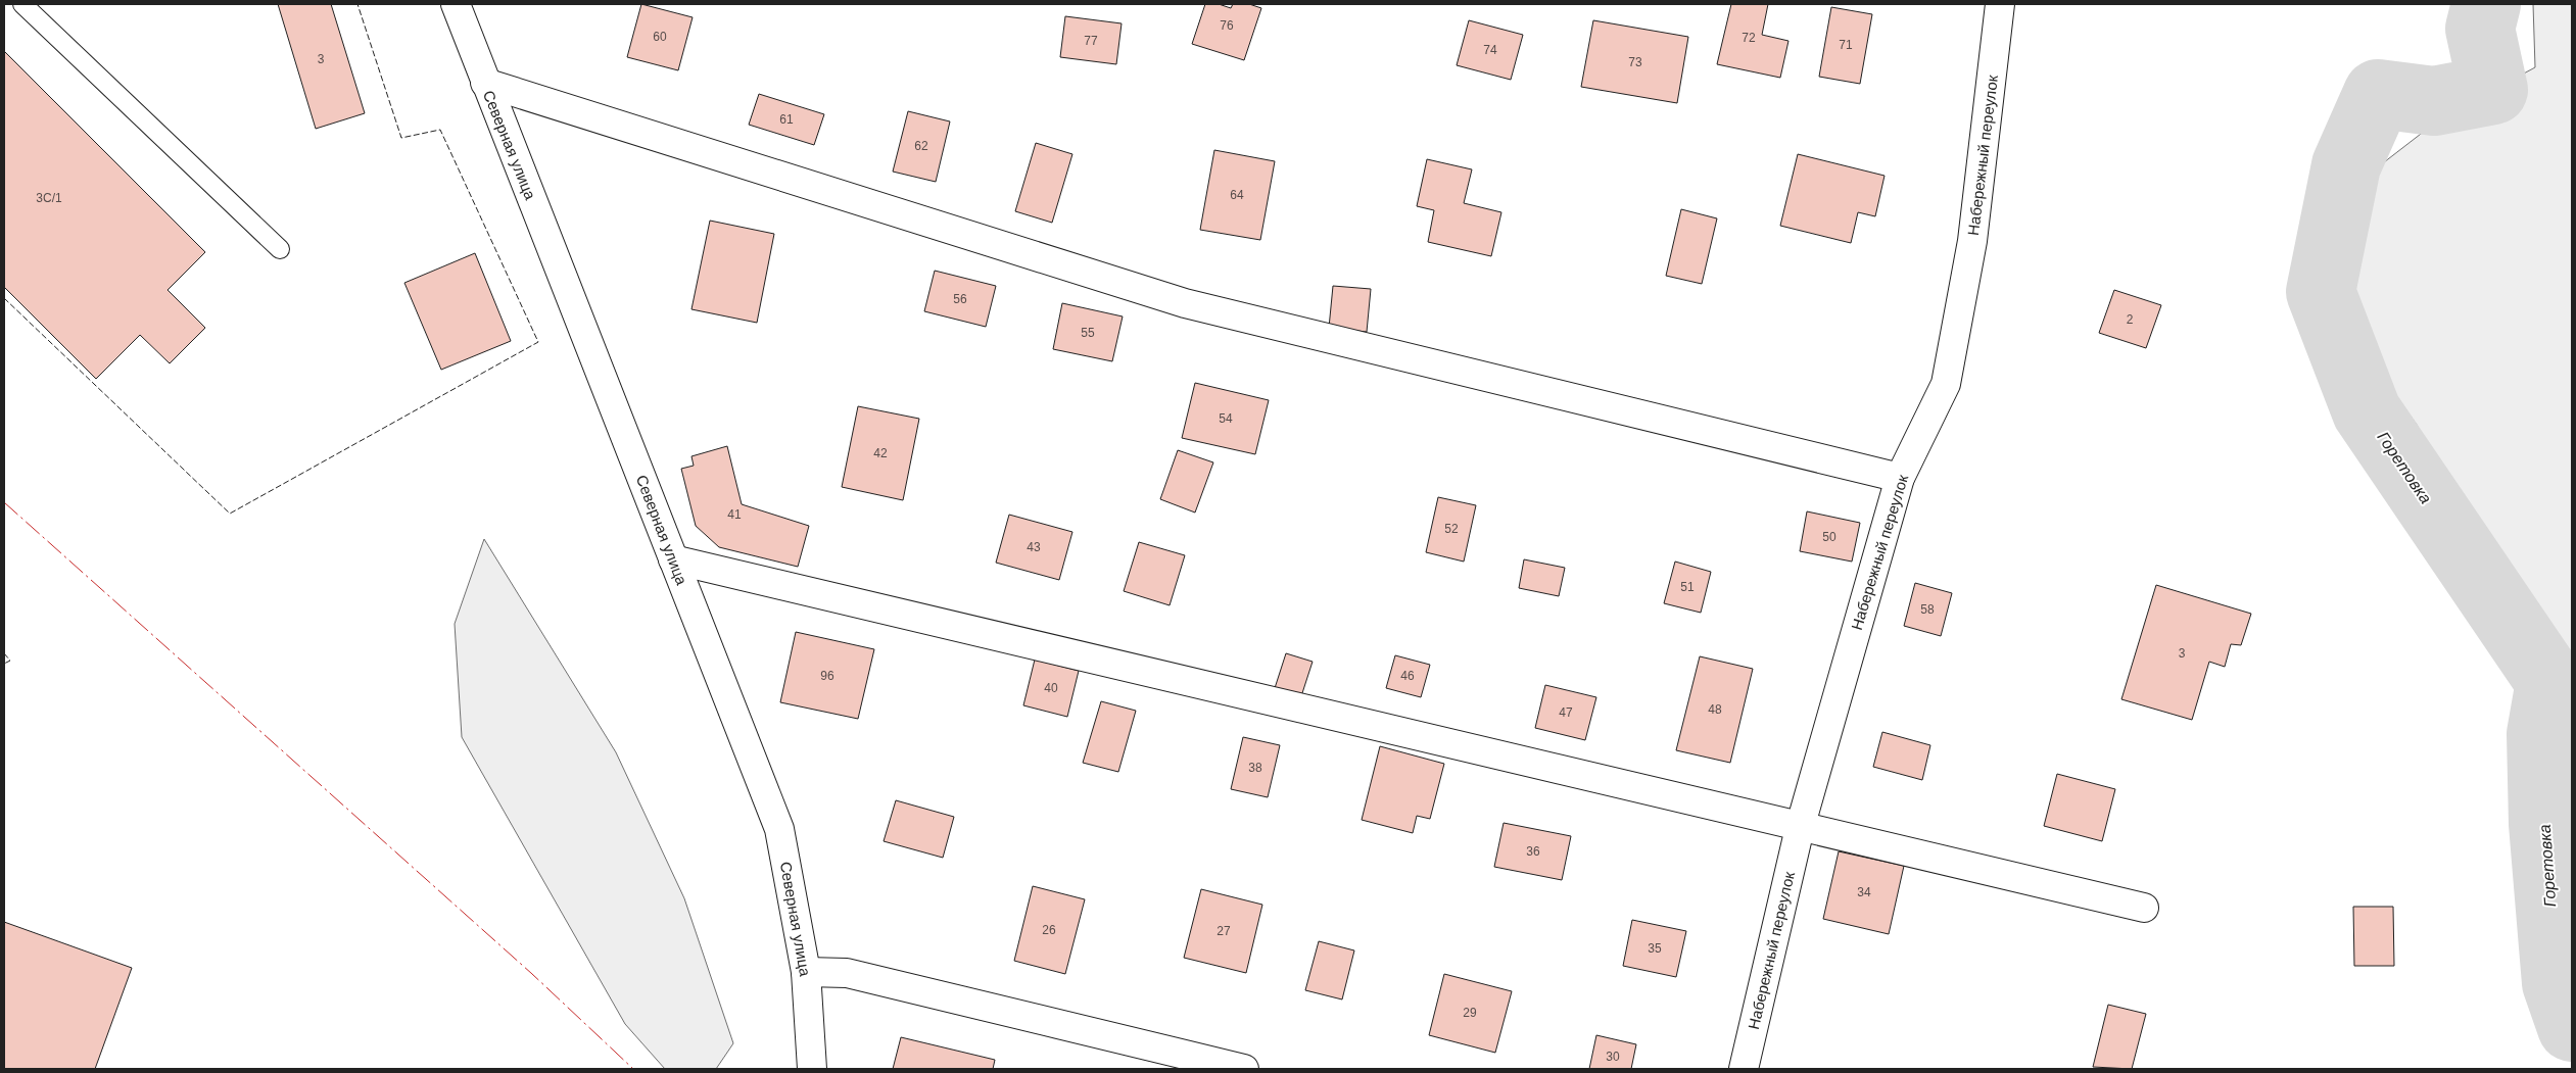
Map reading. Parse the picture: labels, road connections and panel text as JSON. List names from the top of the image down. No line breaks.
{"streets":{"street":["Северная улица","Набережный переулок"]},"water":["Горетовка"],"house_numbers":["76","60","72","77","71","74","3","73","61","62","64","3С/1","56","2","55","54","42","41","52","50","43","51","58","3","96","46","40","48","47","38","36","34","26","27","35","29","30"]}
